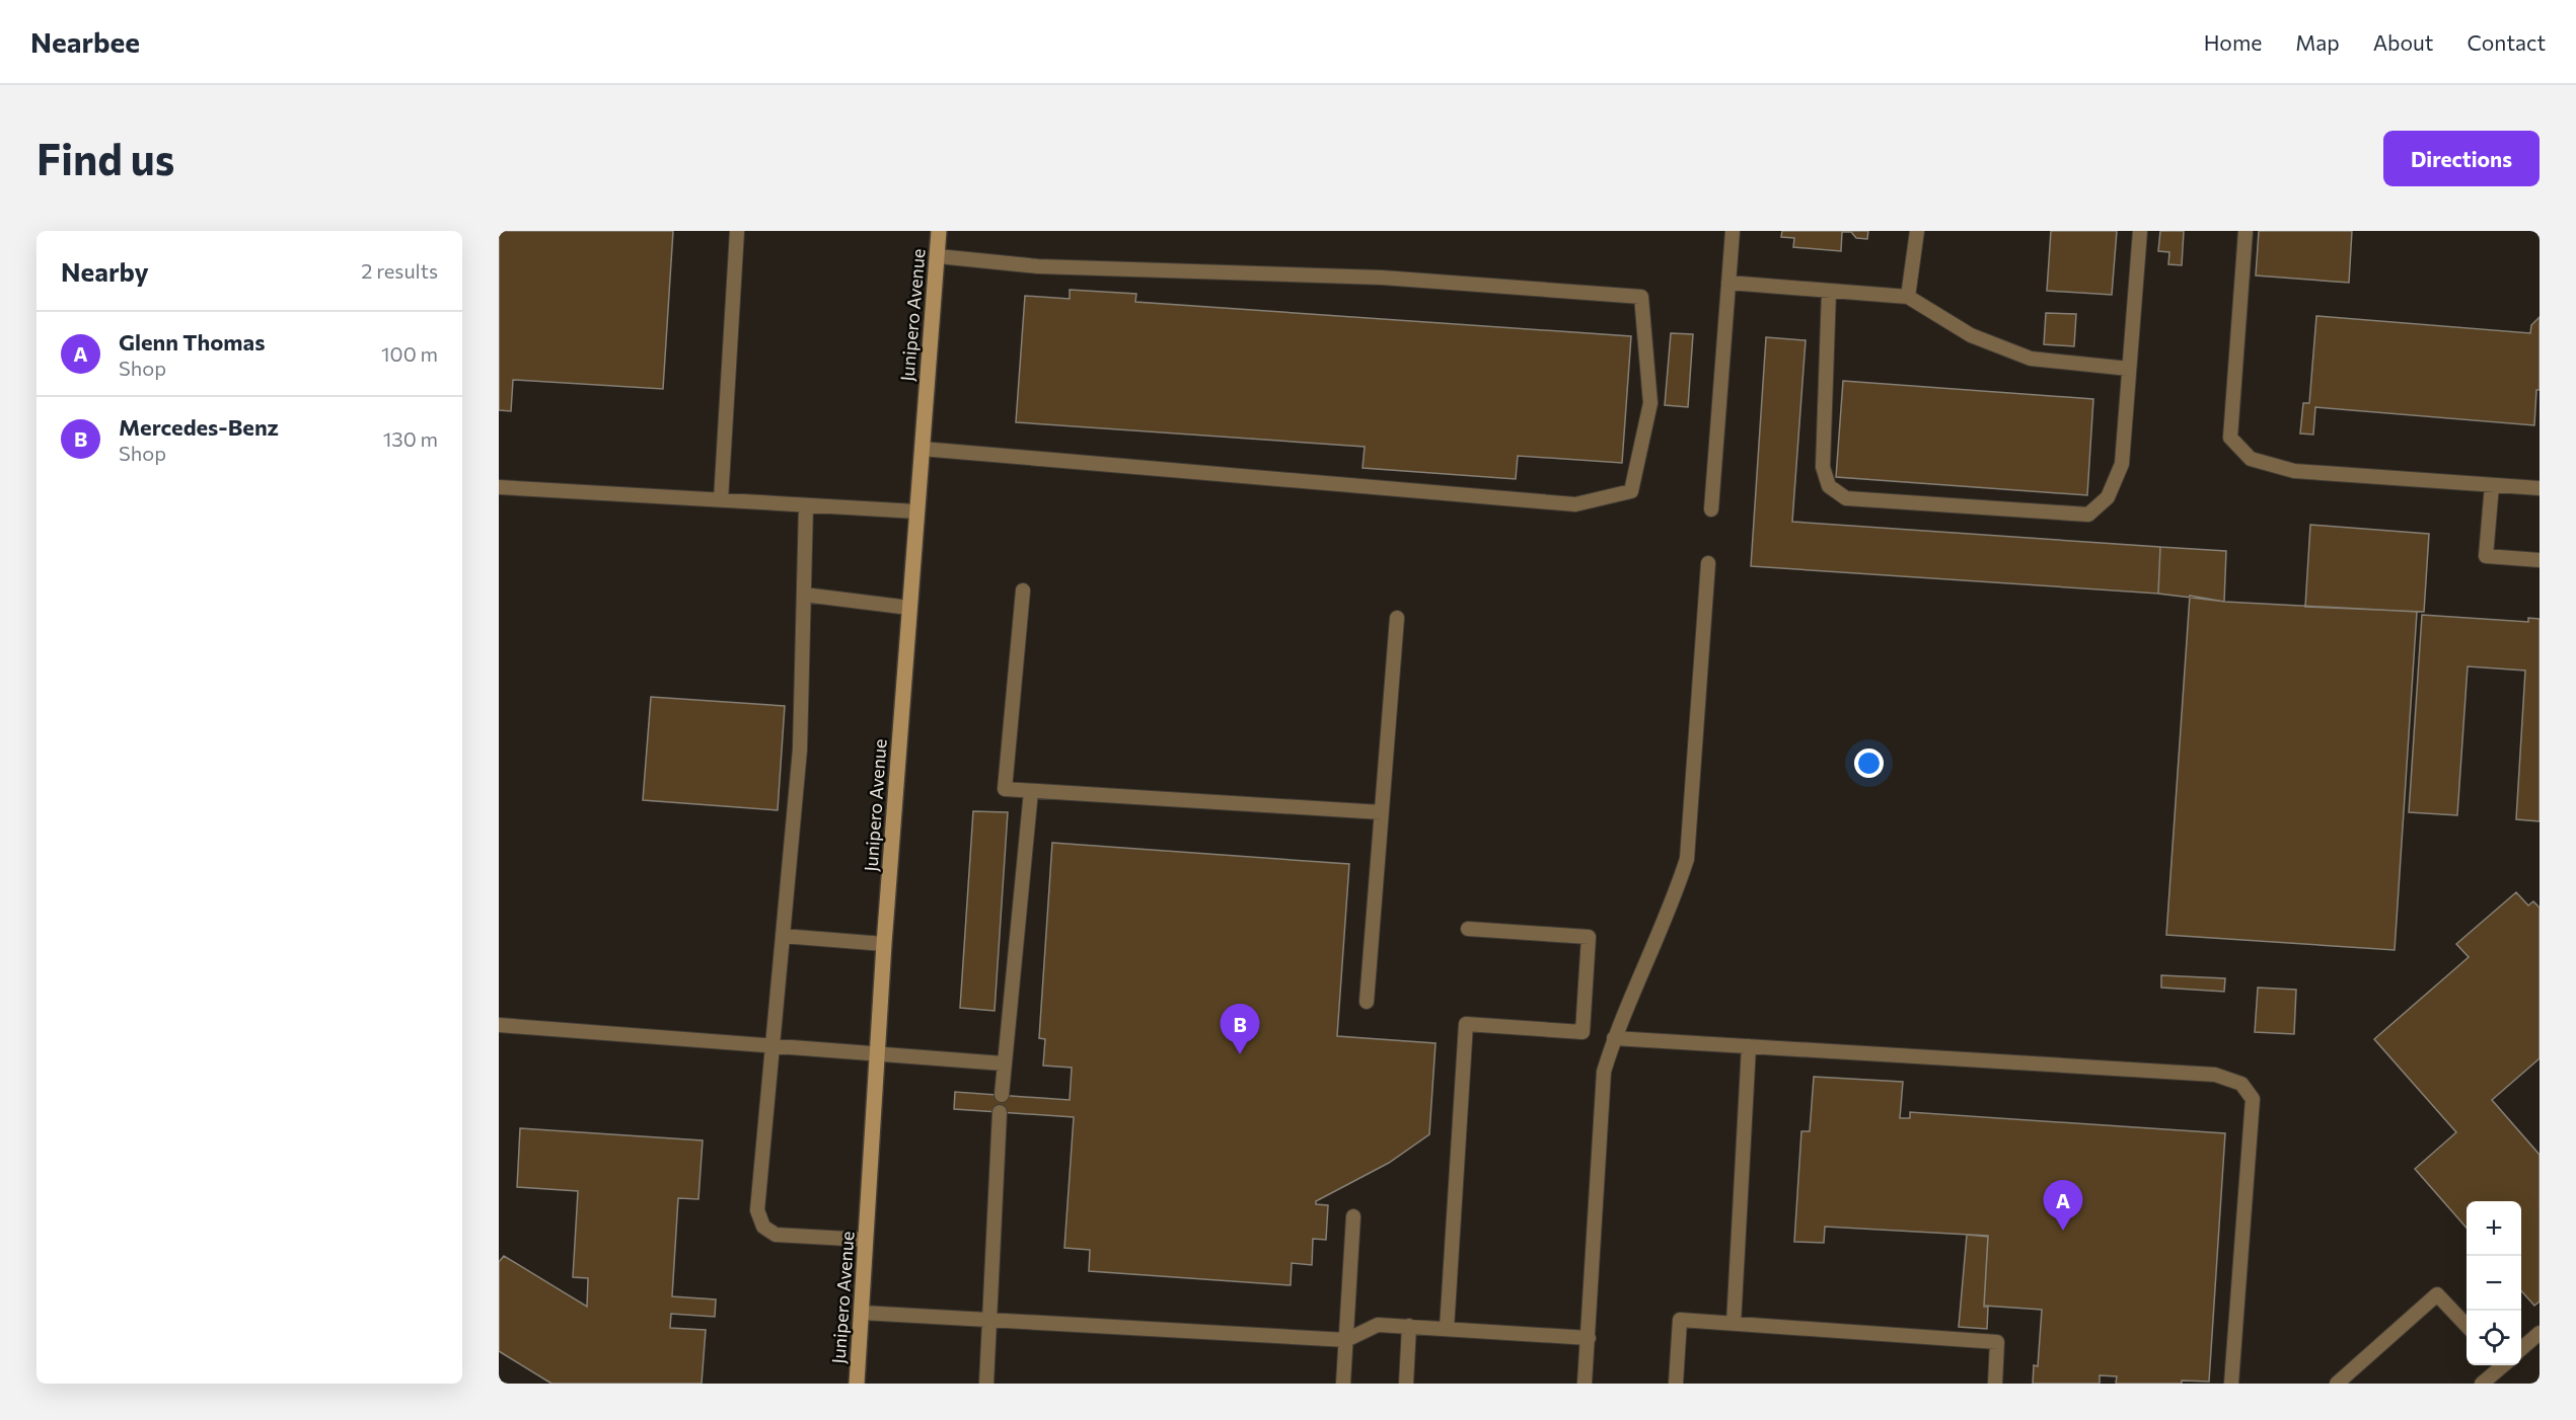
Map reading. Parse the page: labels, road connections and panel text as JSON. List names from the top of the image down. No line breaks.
{"streets":{"street":["Junipero Avenue"]},"page":{"header":"Nearbee","nav":["Home","Map","About","Contact"],"buttons":"Directions","title":"Find us","heading":["Nearby","2 results"],"list":[{"mark":"A","name":"Glenn Thomas","note":"Shop","value":"100 m"},{"mark":"B","name":"Mercedes-Benz","note":"Shop","value":"130 m"}],"pins":["B","A"],"map_buttons":["+","−"]}}
